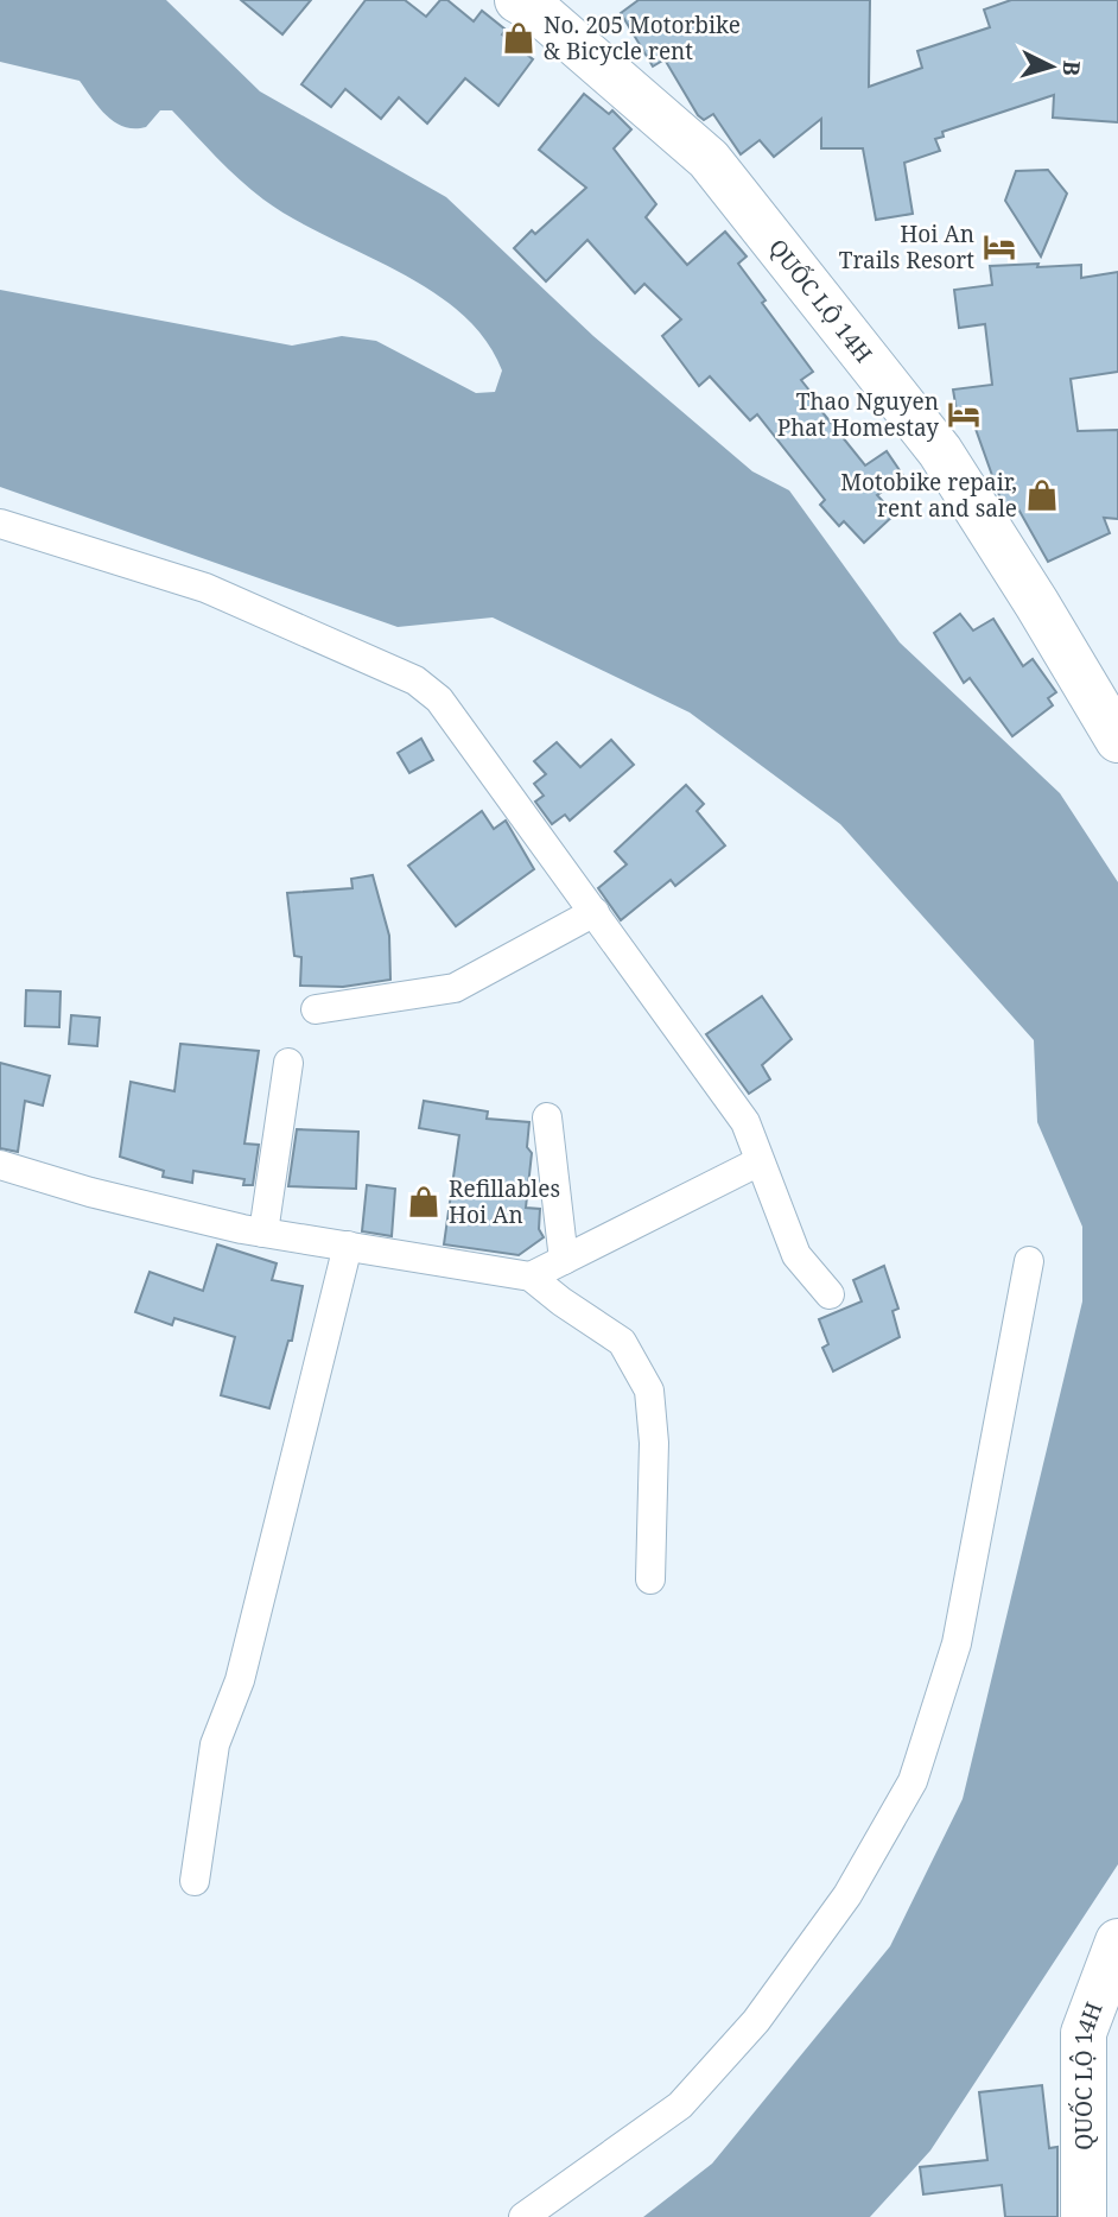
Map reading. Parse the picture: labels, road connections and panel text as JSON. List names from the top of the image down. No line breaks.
{"streets":{"main road":["QUỐC LỘ 14H"]},"places":{"shop":["No. 205 Motorbike & Bicycle rent","Motobike repair, rent and sale","Refillables Hoi An"],"hotel":["Hoi An Trails Resort","Thao Nguyen Phat Homestay"]},"north":"right"}
